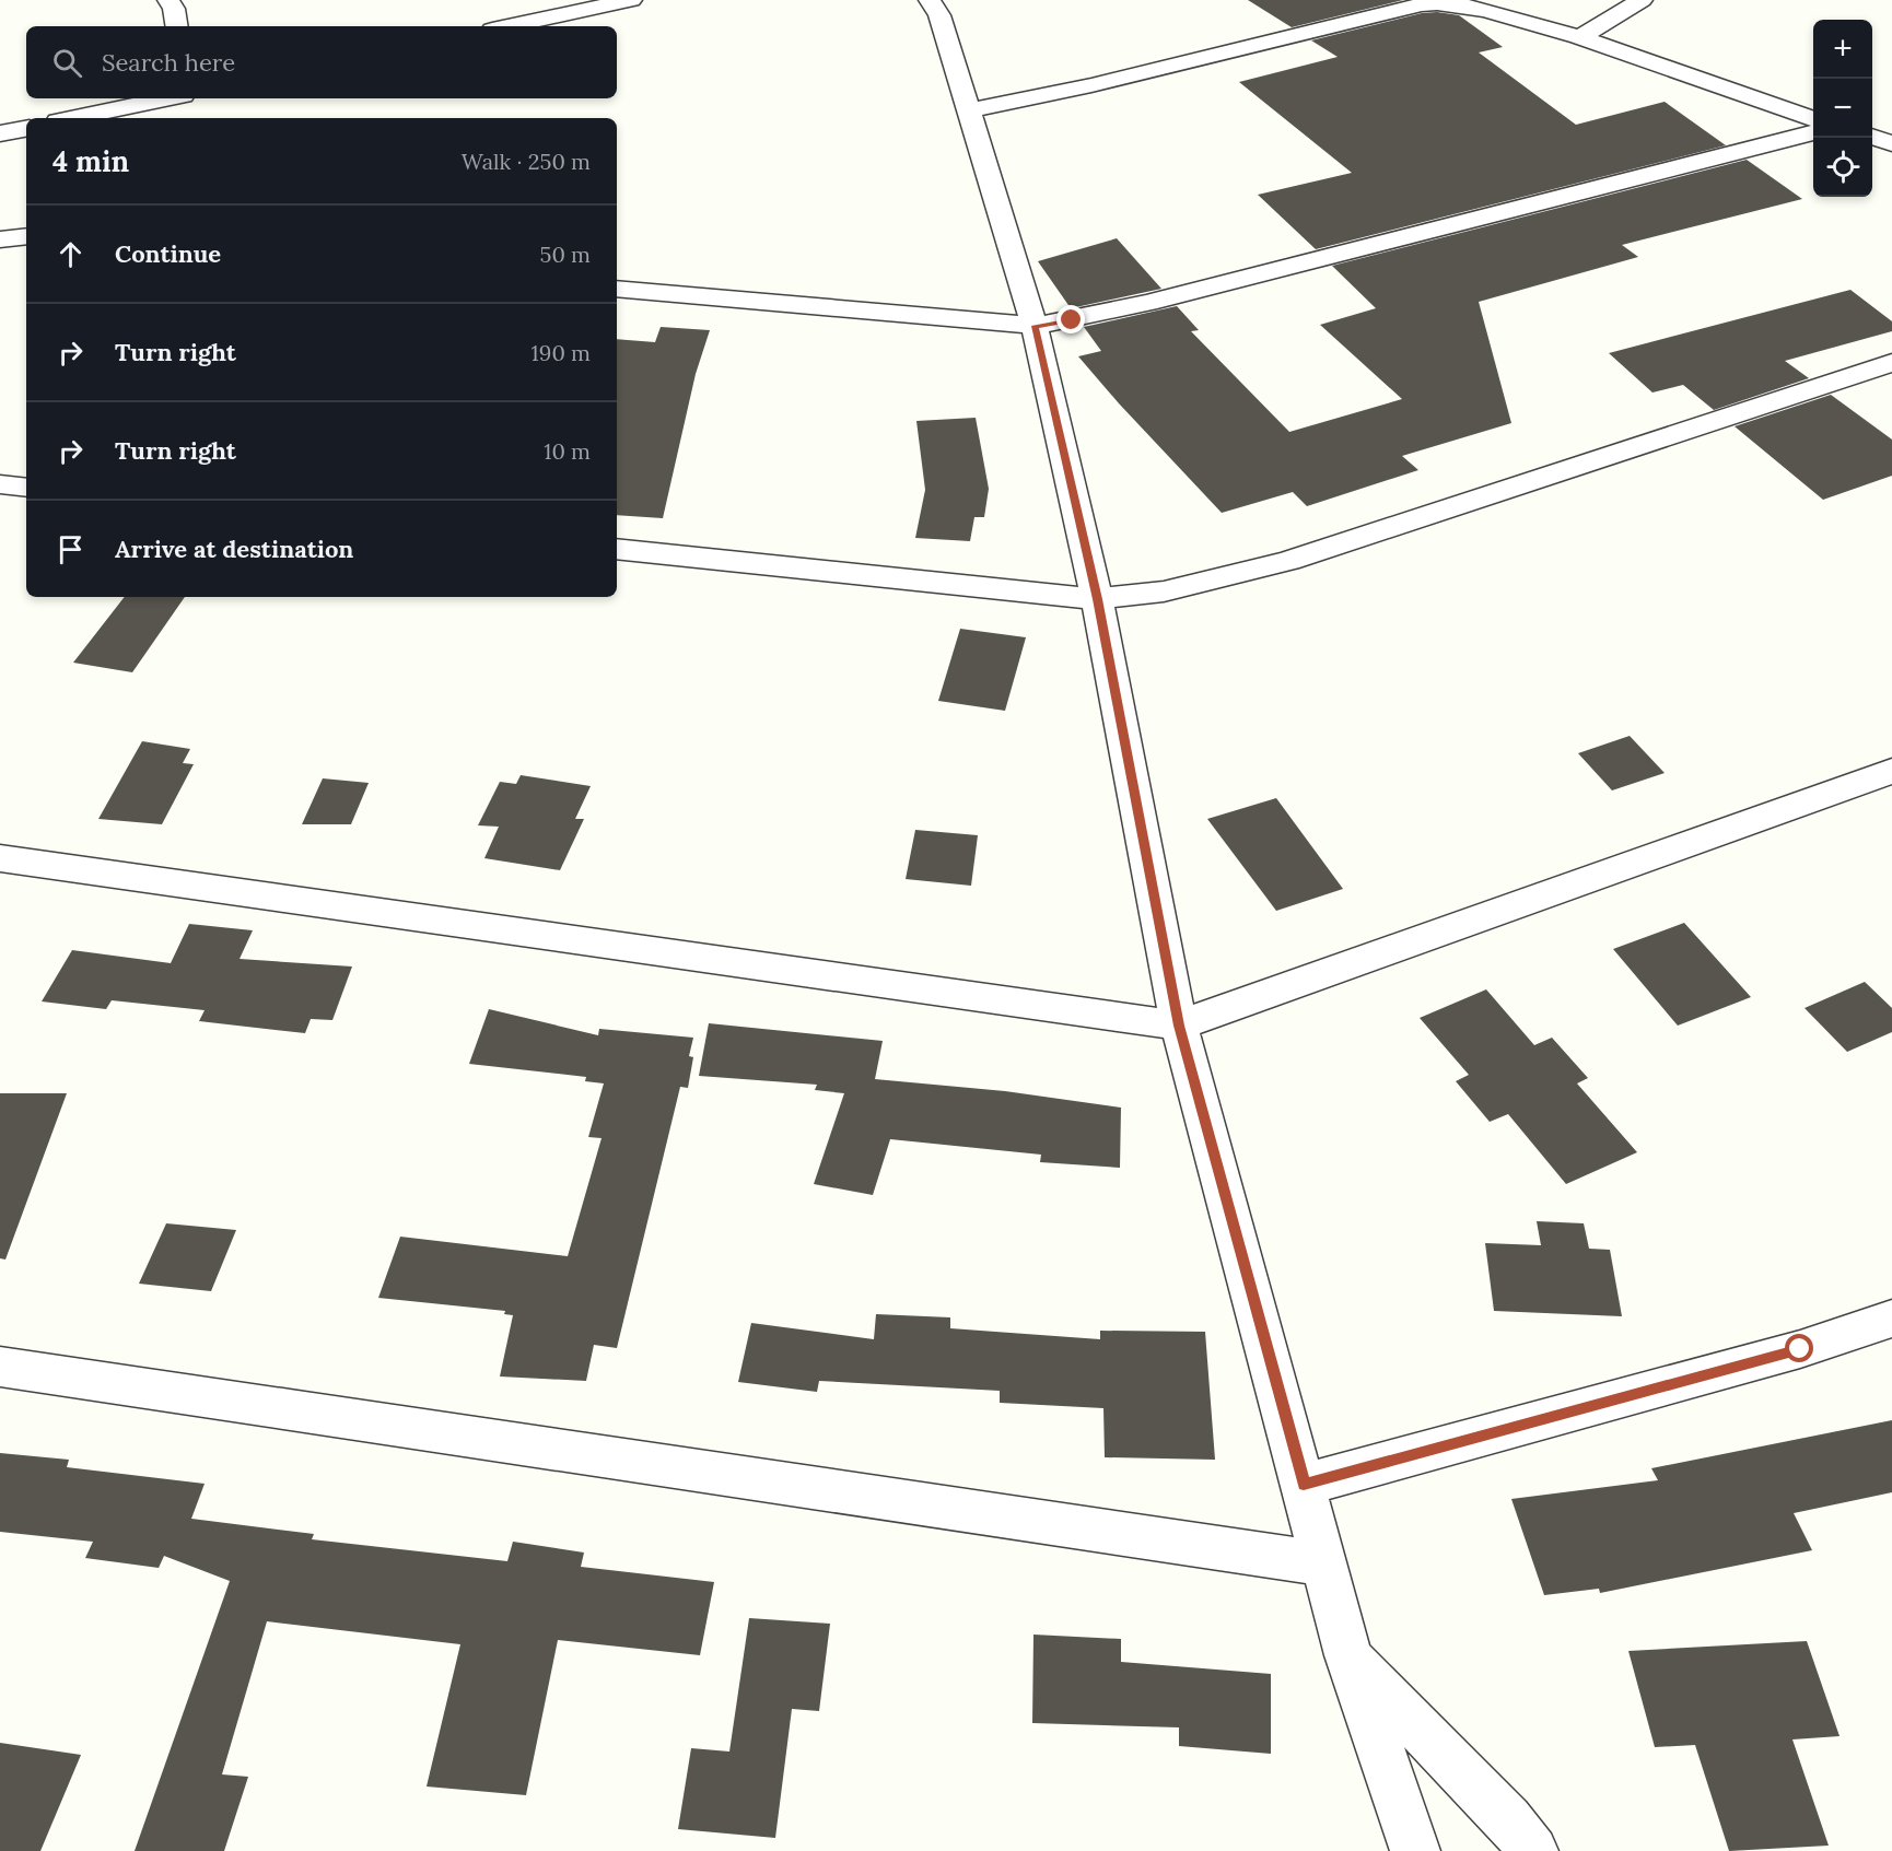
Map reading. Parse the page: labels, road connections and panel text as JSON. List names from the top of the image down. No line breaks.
{"page":{"map_buttons":["+","−"],"search":"Search here","heading":["4 min","Walk · 250 m"],"list":[["Continue","50 m"],["Turn right","190 m"],["Turn right","10 m"],"Arrive at destination"]}}
